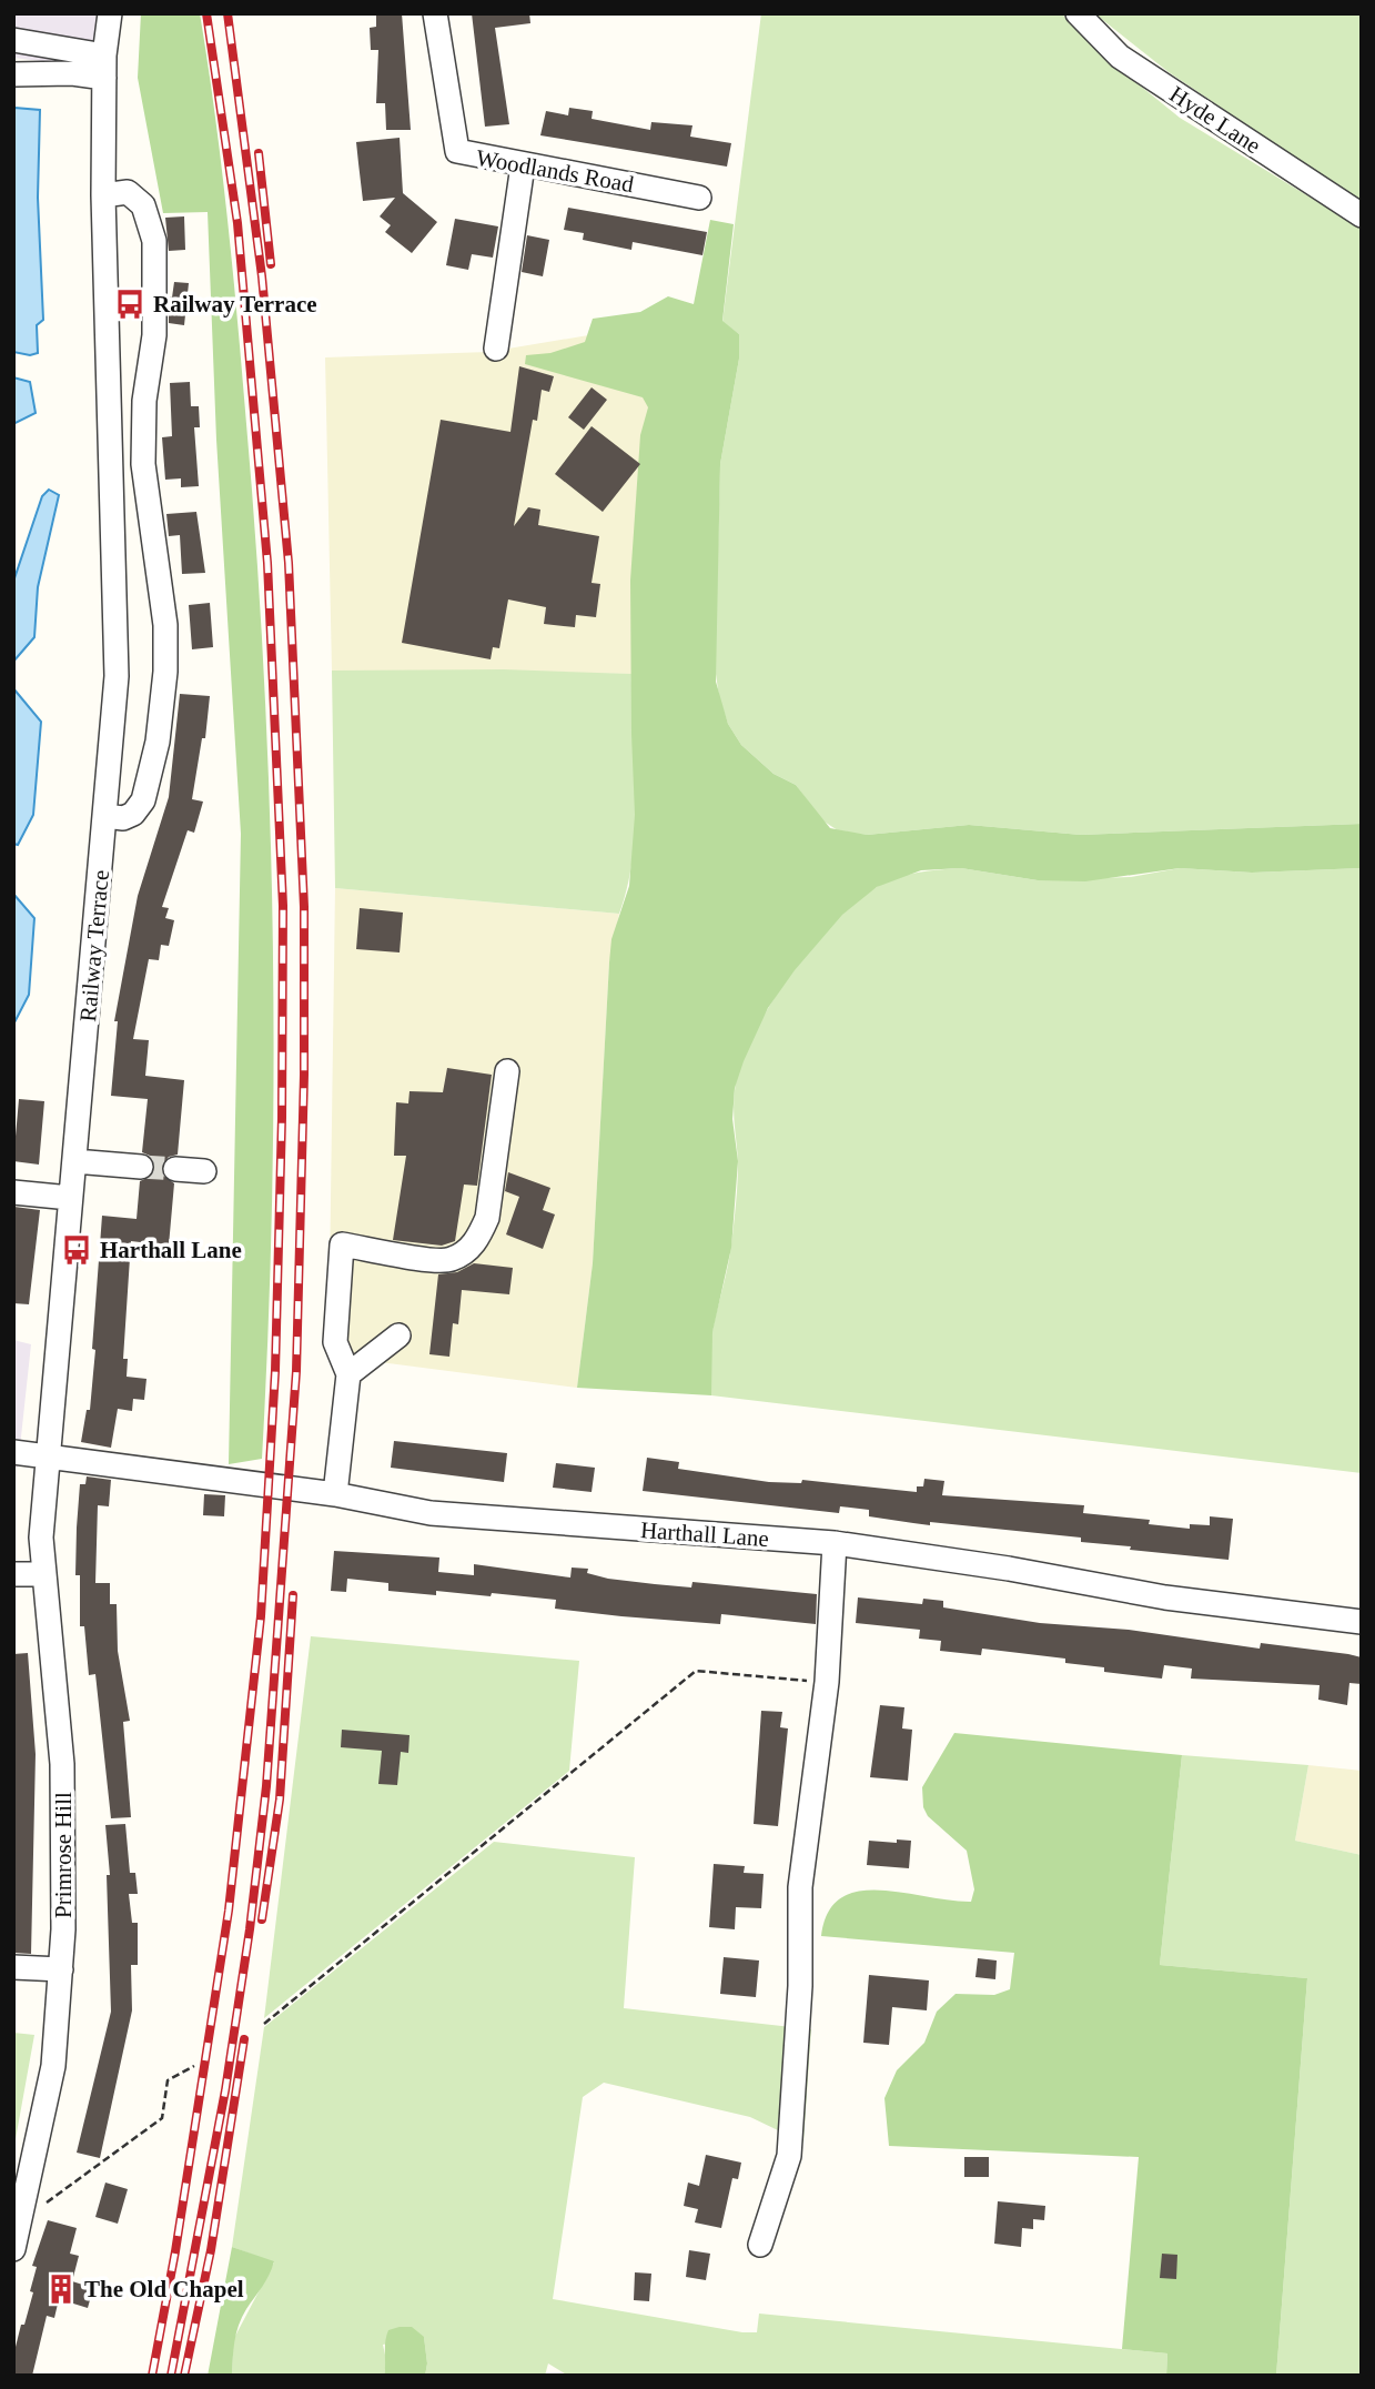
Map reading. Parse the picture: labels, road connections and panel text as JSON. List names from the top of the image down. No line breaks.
{"streets":{"street":["Hyde Lane","Woodlands Road","Railway Terrace","Harthall Lane","Primrose Hill"]},"crossings":[["Railway Terrace","Harthall Lane"],["Railway Terrace","Primrose Hill"],["Harthall Lane","Primrose Hill"]],"places":{"bus stop":["Railway Terrace","Harthall Lane"],"building":["The Old Chapel"]}}
